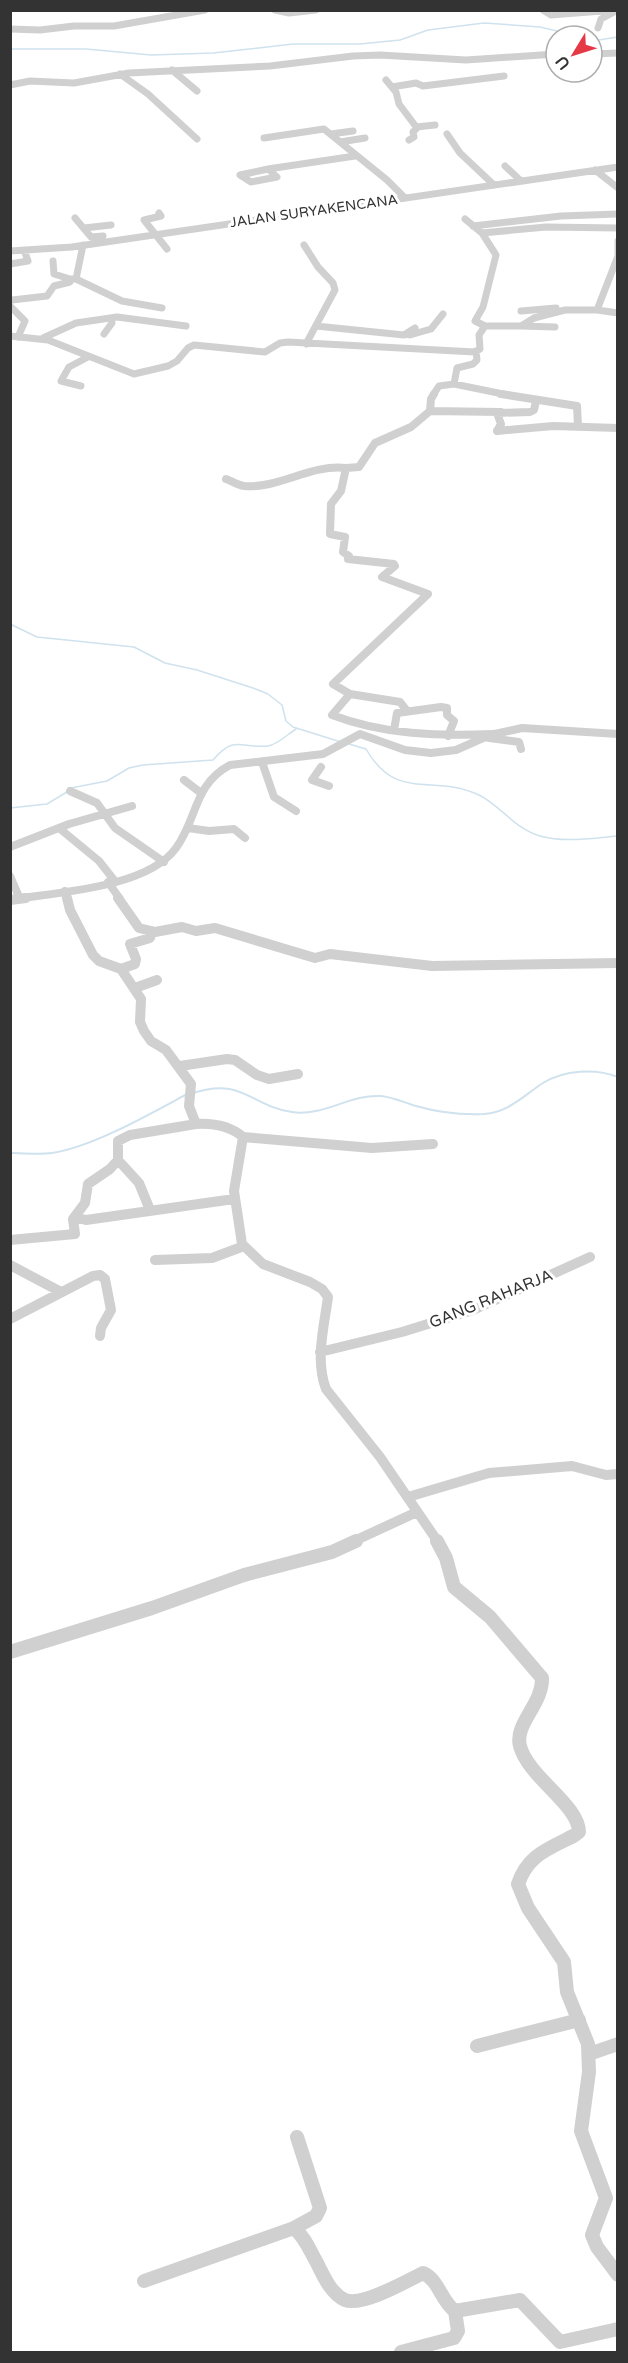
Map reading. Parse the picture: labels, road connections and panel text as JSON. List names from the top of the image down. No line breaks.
{"streets":{"street":["JALAN SURYAKENCANA","GANG RAHARJA"]},"north":"bottom left"}
